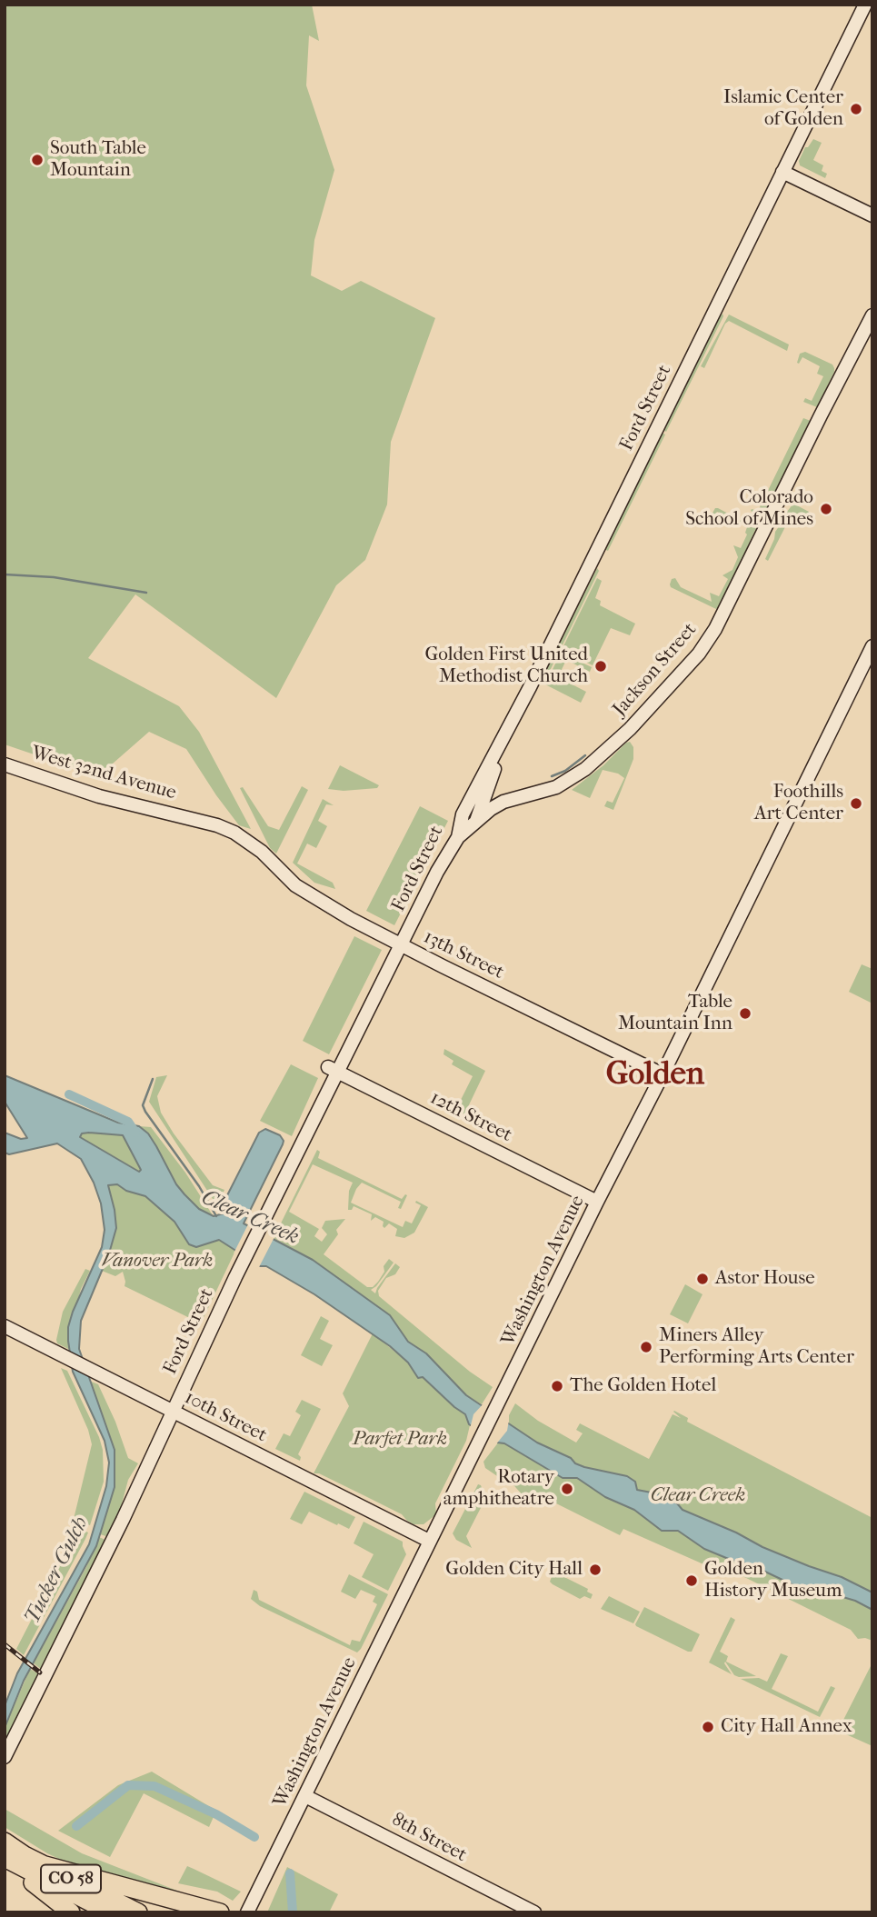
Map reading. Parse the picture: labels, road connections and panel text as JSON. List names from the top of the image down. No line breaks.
{"streets":{"highway":["CO 58"],"main road":["Ford Street","Jackson Street","West 32nd Avenue","13th Street","12th Street","Washington Avenue","10th Street","8th Street"]},"crossings":[["Ford Street","Jackson Street"],["Ford Street","13th Street"],["Ford Street","12th Street"],["Ford Street","10th Street"],["West 32nd Avenue","13th Street"],["13th Street","Washington Avenue"],["12th Street","Washington Avenue"],["Washington Avenue","10th Street"],["Washington Avenue","8th Street"]],"districts":["Golden"],"water":["Clear Creek","Tucker Gulch"],"parks":["Vanover Park","Parfet Park","Clear Creek"],"places":["Islamic Center of Golden","South Table Mountain","Colorado School of Mines","Golden First United Methodist Church","Foothills Art Center","Table Mountain Inn","Astor House","Miners Alley Performing Arts Center","The Golden Hotel","Rotary amphitheatre","Golden City Hall","Golden History Museum","City Hall Annex"]}
